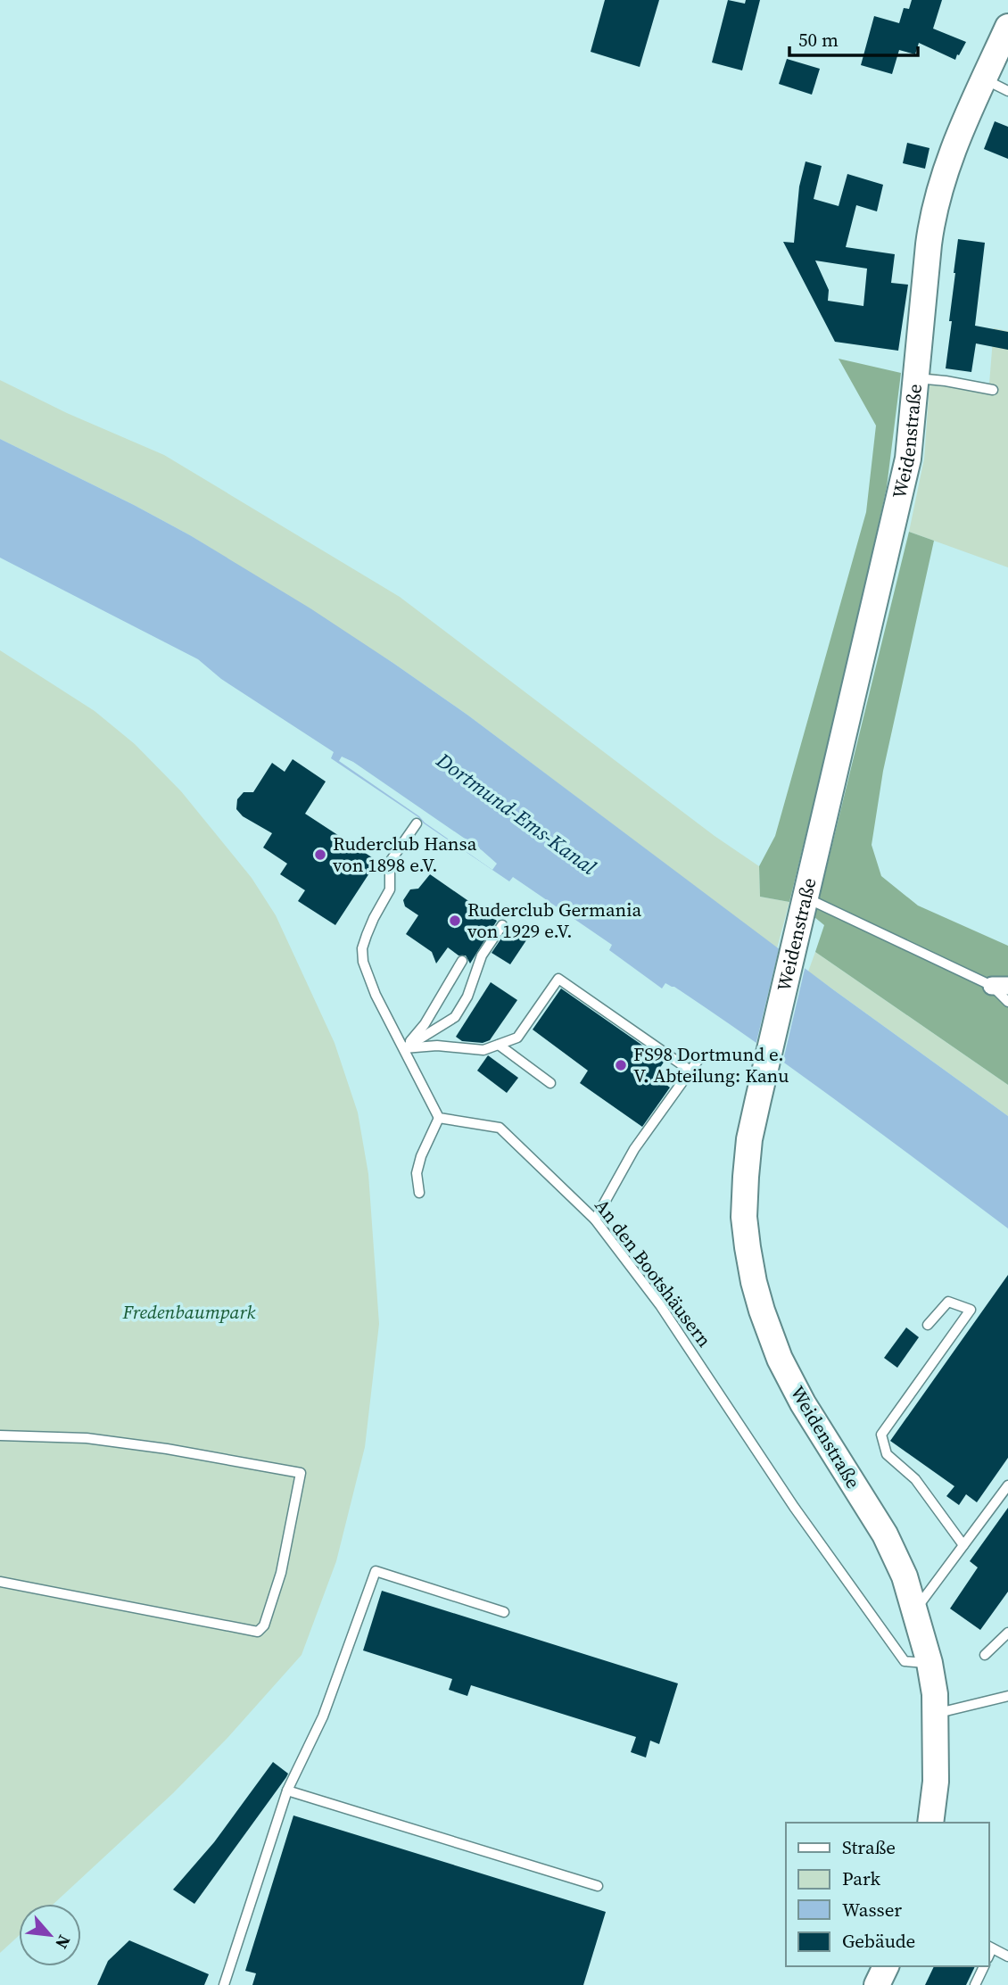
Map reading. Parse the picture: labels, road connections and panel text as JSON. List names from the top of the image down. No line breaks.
{"streets":{"street":["Weidenstraße"],"lane":["An den Bootshäusern"]},"crossings":[["Weidenstraße","An den Bootshäusern"]],"water":["Dortmund-Ems-Kanal"],"parks":["Fredenbaumpark"],"places":["Ruderclub Hansa von 1898 e.V.","Ruderclub Germania von 1929 e.V.","FS98 Dortmund e. V. Abteilung: Kanu"],"legend":["Straße","Park","Wasser","Gebäude"],"scale_bar":"50 m","north":"bottom right"}
